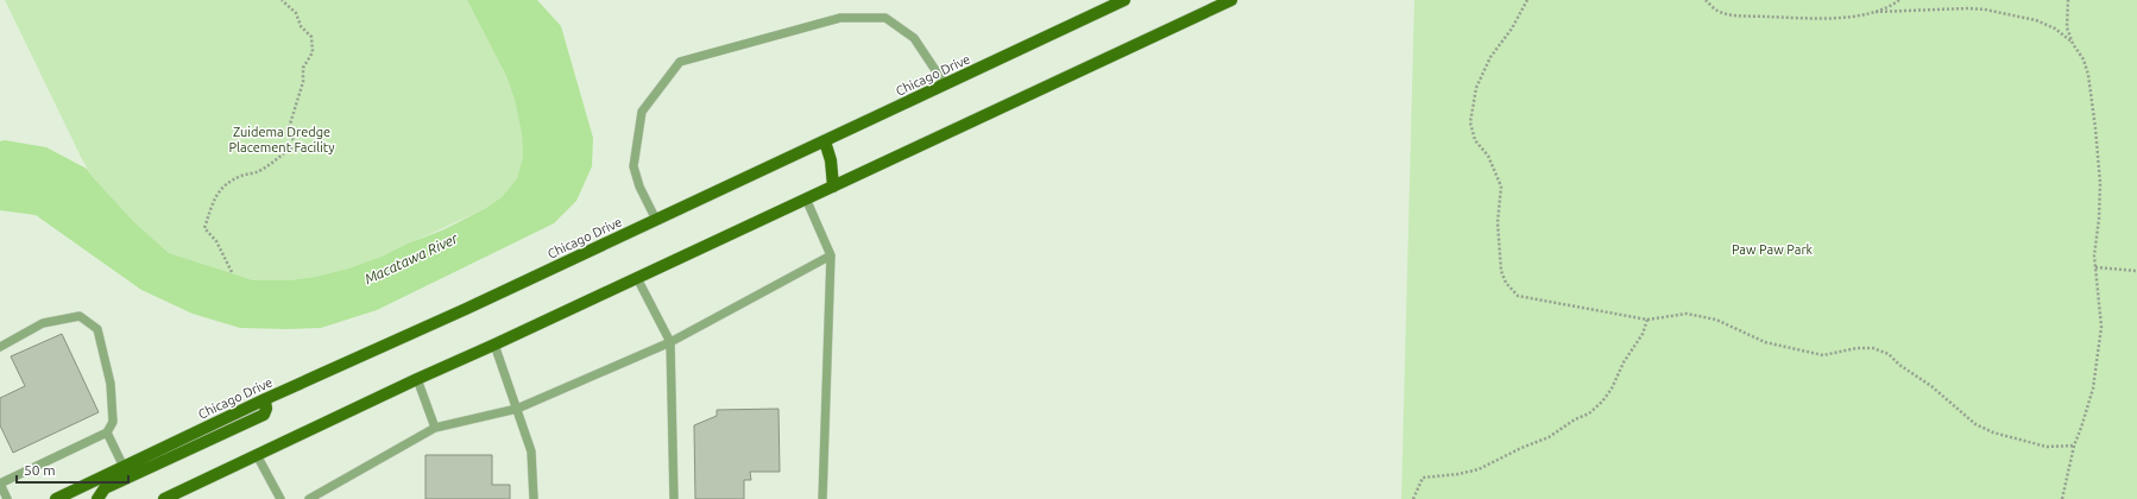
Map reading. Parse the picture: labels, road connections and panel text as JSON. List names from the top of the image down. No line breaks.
{"streets":{"main road":["Chicago Drive"]},"water":["Macatawa River"],"parks":["Zuidema Dredge Placement Facility","Paw Paw Park"],"scale_bar":"50 m"}
